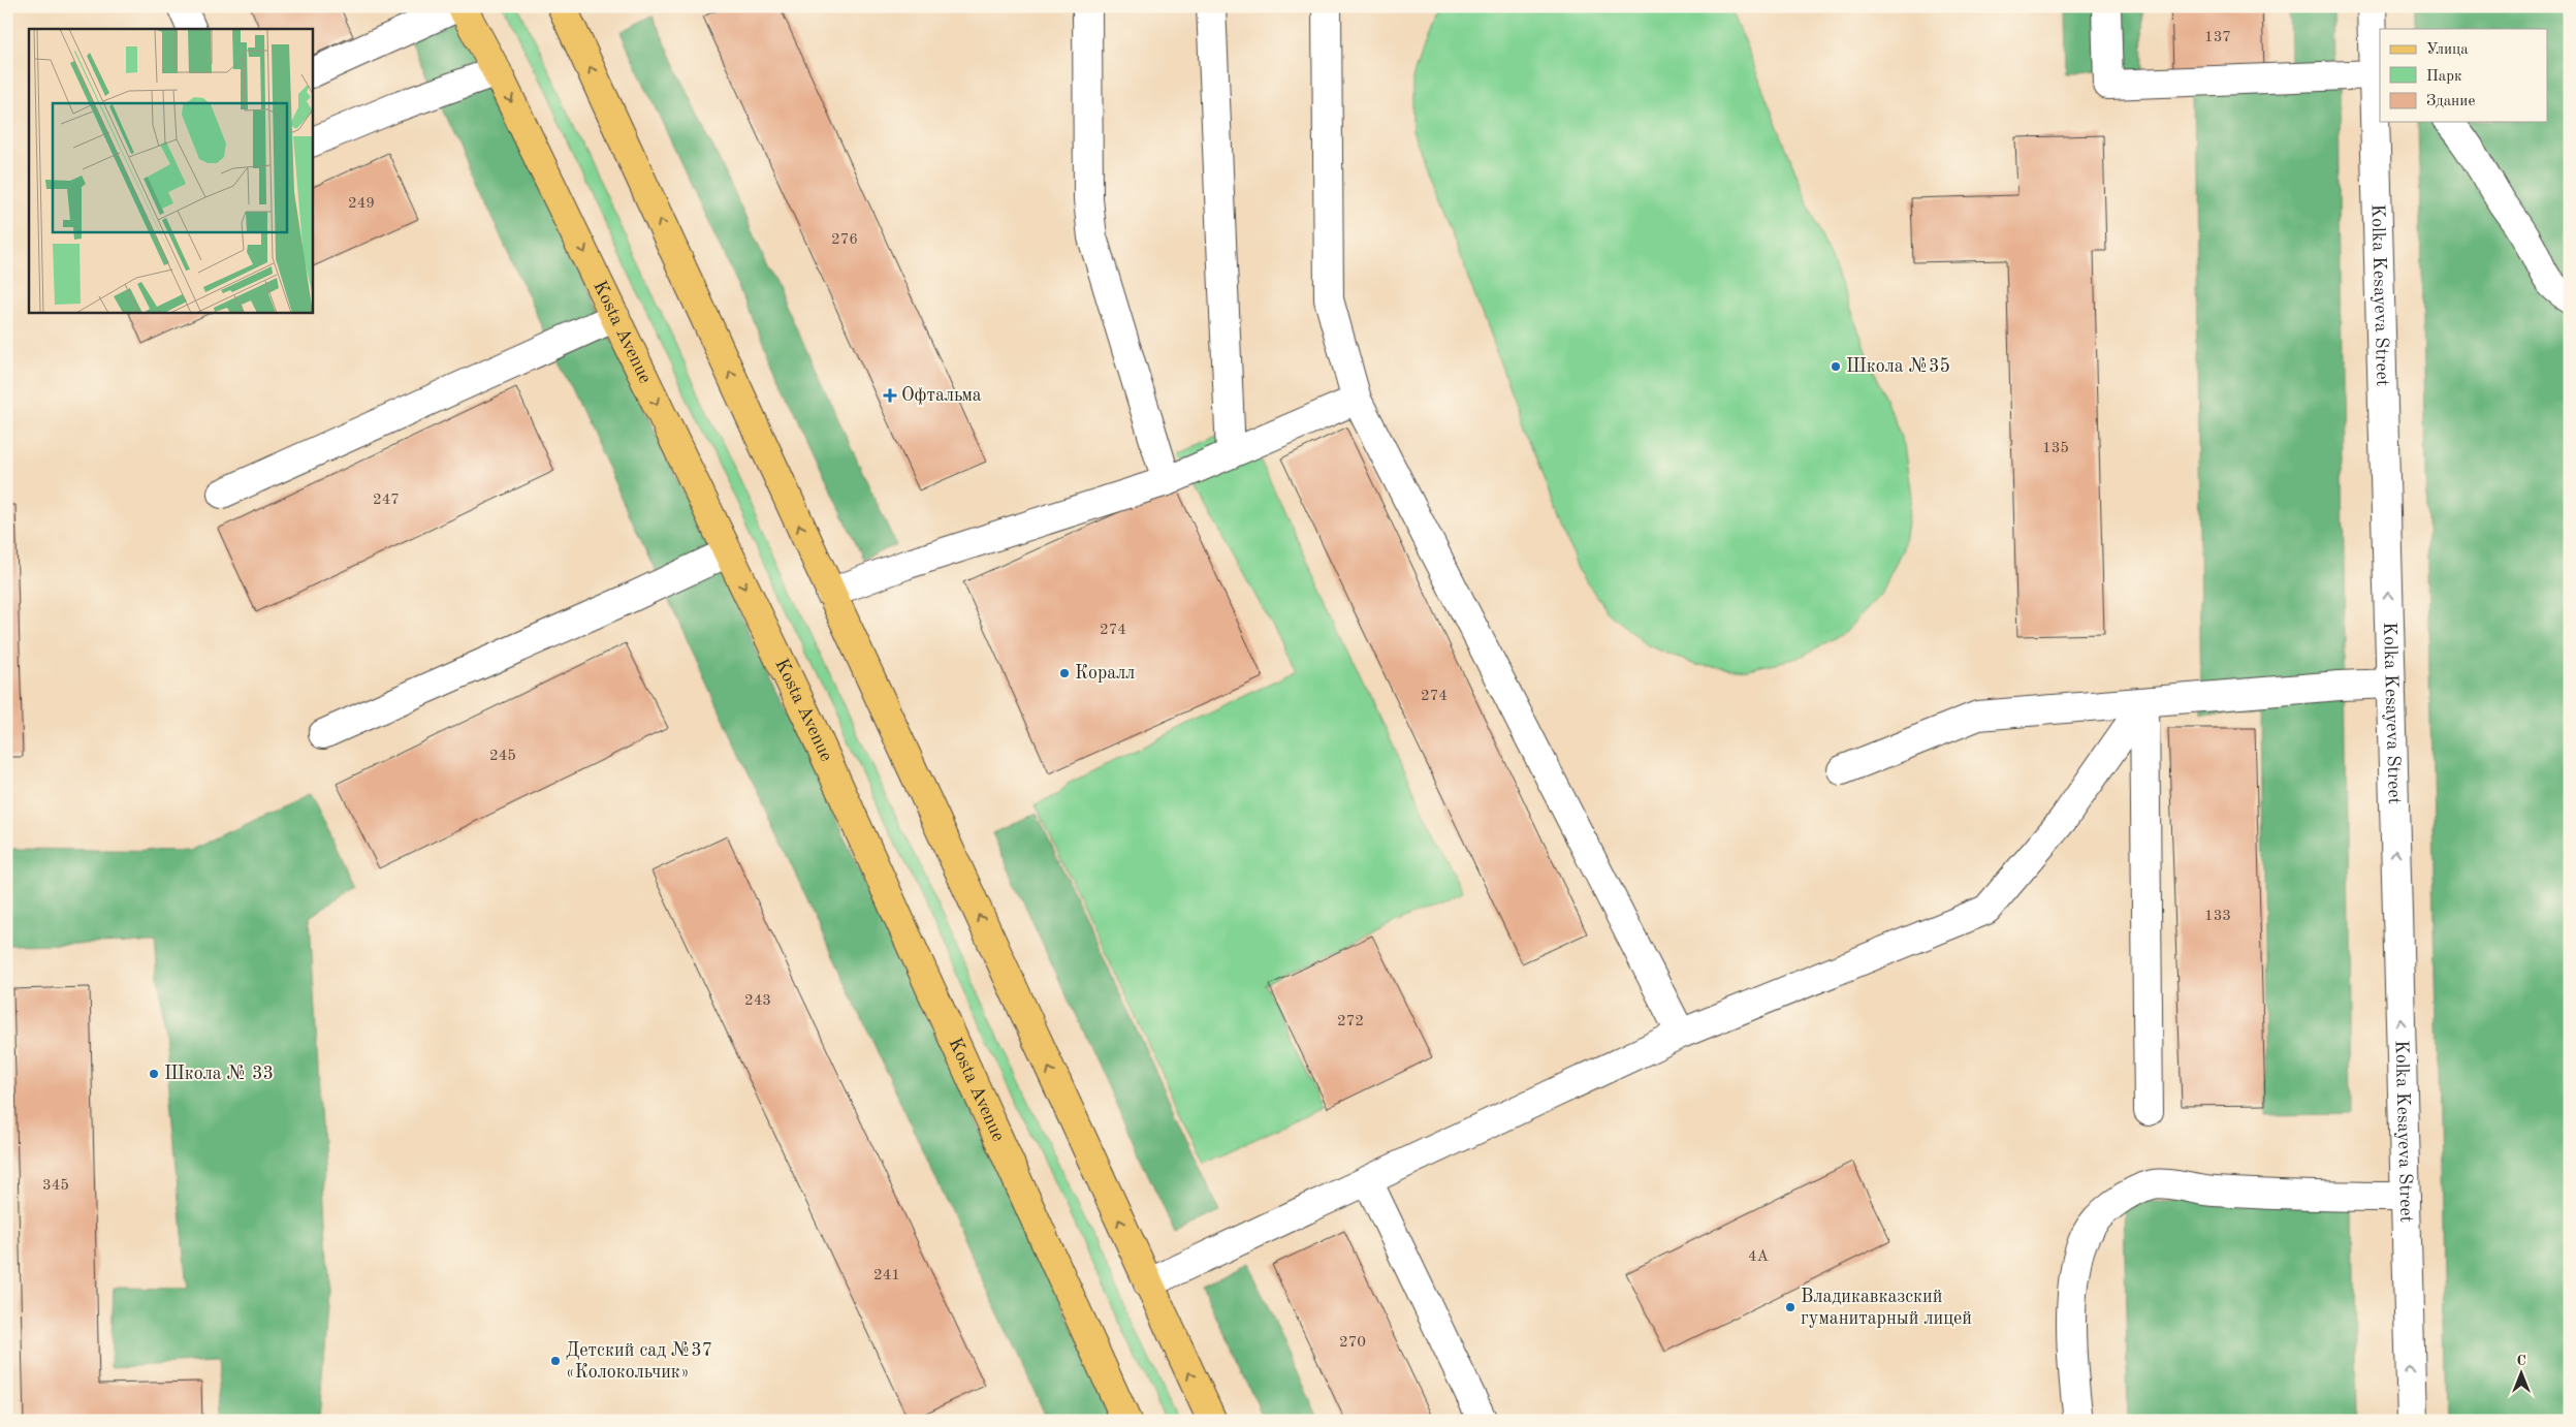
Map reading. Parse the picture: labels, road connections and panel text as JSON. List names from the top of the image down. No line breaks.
{"streets":{"main road":["Kosta Avenue"],"street":["Kolka Kesayeva Street"]},"places":{"other":["Школа №35","Коралл","Школа № 33","Владикавказский гуманитарный лицей","Детский сад №37 «Колокольчик»"],"health":["Офтальма"]},"house_numbers":["137","249","276","135","247","274","274","245","133","243","272","345","4А","241","270"],"legend":["Улица","Парк","Здание"],"north":"top"}
